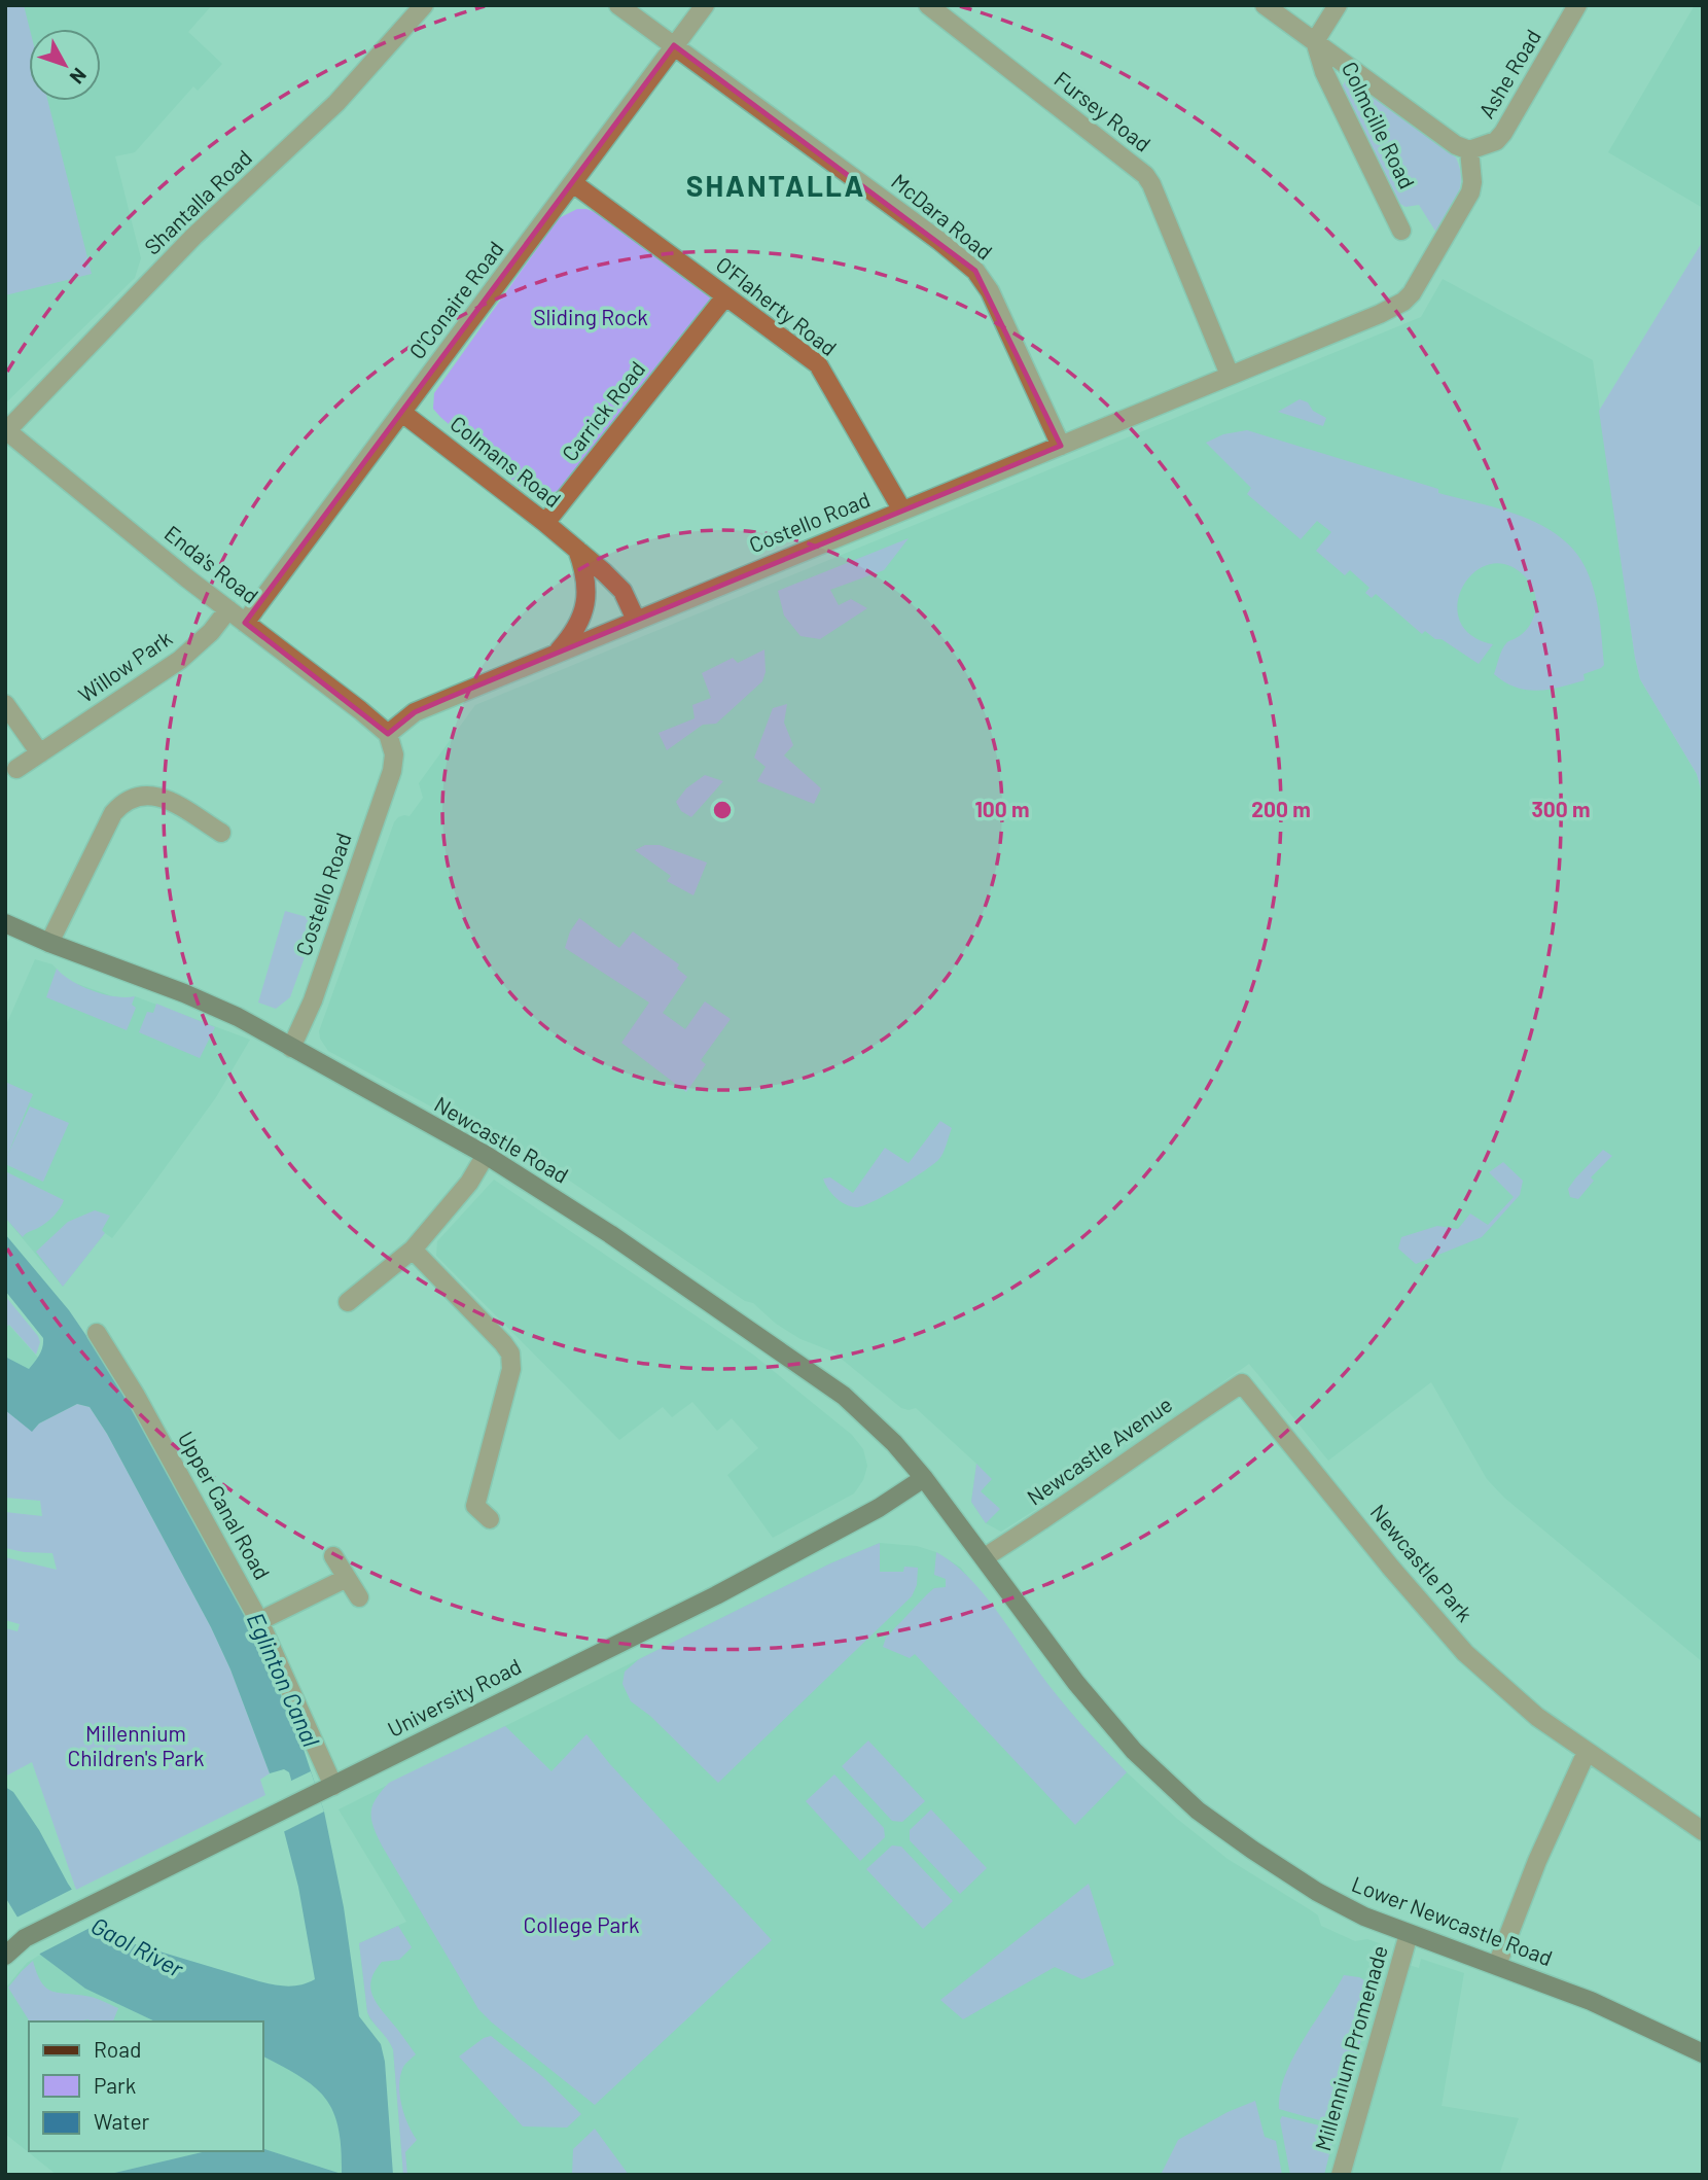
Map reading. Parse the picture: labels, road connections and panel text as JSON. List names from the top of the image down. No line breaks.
{"streets":{"main road":["Newcastle Road","University Road","Lower Newcastle Road"],"street":["Ashe Road","Fursey Road","Colmcille Road","Shantalla Road","McDara Road","O'Conaire Road","O'Flaherty Road","Carrick Road","Colmans Road","Costello Road","Enda's Road","Willow Park","Newcastle Avenue","Upper Canal Road","Newcastle Park","Millennium Promenade"]},"crossings":[["Ashe Road","Colmcille Road"],["Ashe Road","Costello Road"],["Fursey Road","Costello Road"],["Colmcille Road","Costello Road"],["Shantalla Road","Enda's Road"],["McDara Road","O'Conaire Road"],["McDara Road","Costello Road"],["O'Conaire Road","O'Flaherty Road"],["O'Conaire Road","Colmans Road"],["O'Conaire Road","Enda's Road"],["O'Flaherty Road","Carrick Road"],["O'Flaherty Road","Costello Road"],["Carrick Road","Colmans Road"],["Colmans Road","Costello Road"],["Costello Road","Enda's Road"],["Costello Road","Newcastle Road"],["Enda's Road","Willow Park"],["Newcastle Road","University Road"],["Newcastle Road","Lower Newcastle Road"],["Newcastle Avenue","Newcastle Park"],["Newcastle Avenue","Lower Newcastle Road"],["Upper Canal Road","University Road"],["University Road","Lower Newcastle Road"],["Lower Newcastle Road","Millennium Promenade"]],"districts":["SHANTALLA"],"water":["Eglinton Canal","Gaol River"],"parks":["Sliding Rock","Millennium Children's Park","College Park"],"legend":["Road","Park","Water"],"north":"bottom right","rings":["100 m","200 m","300 m"]}
